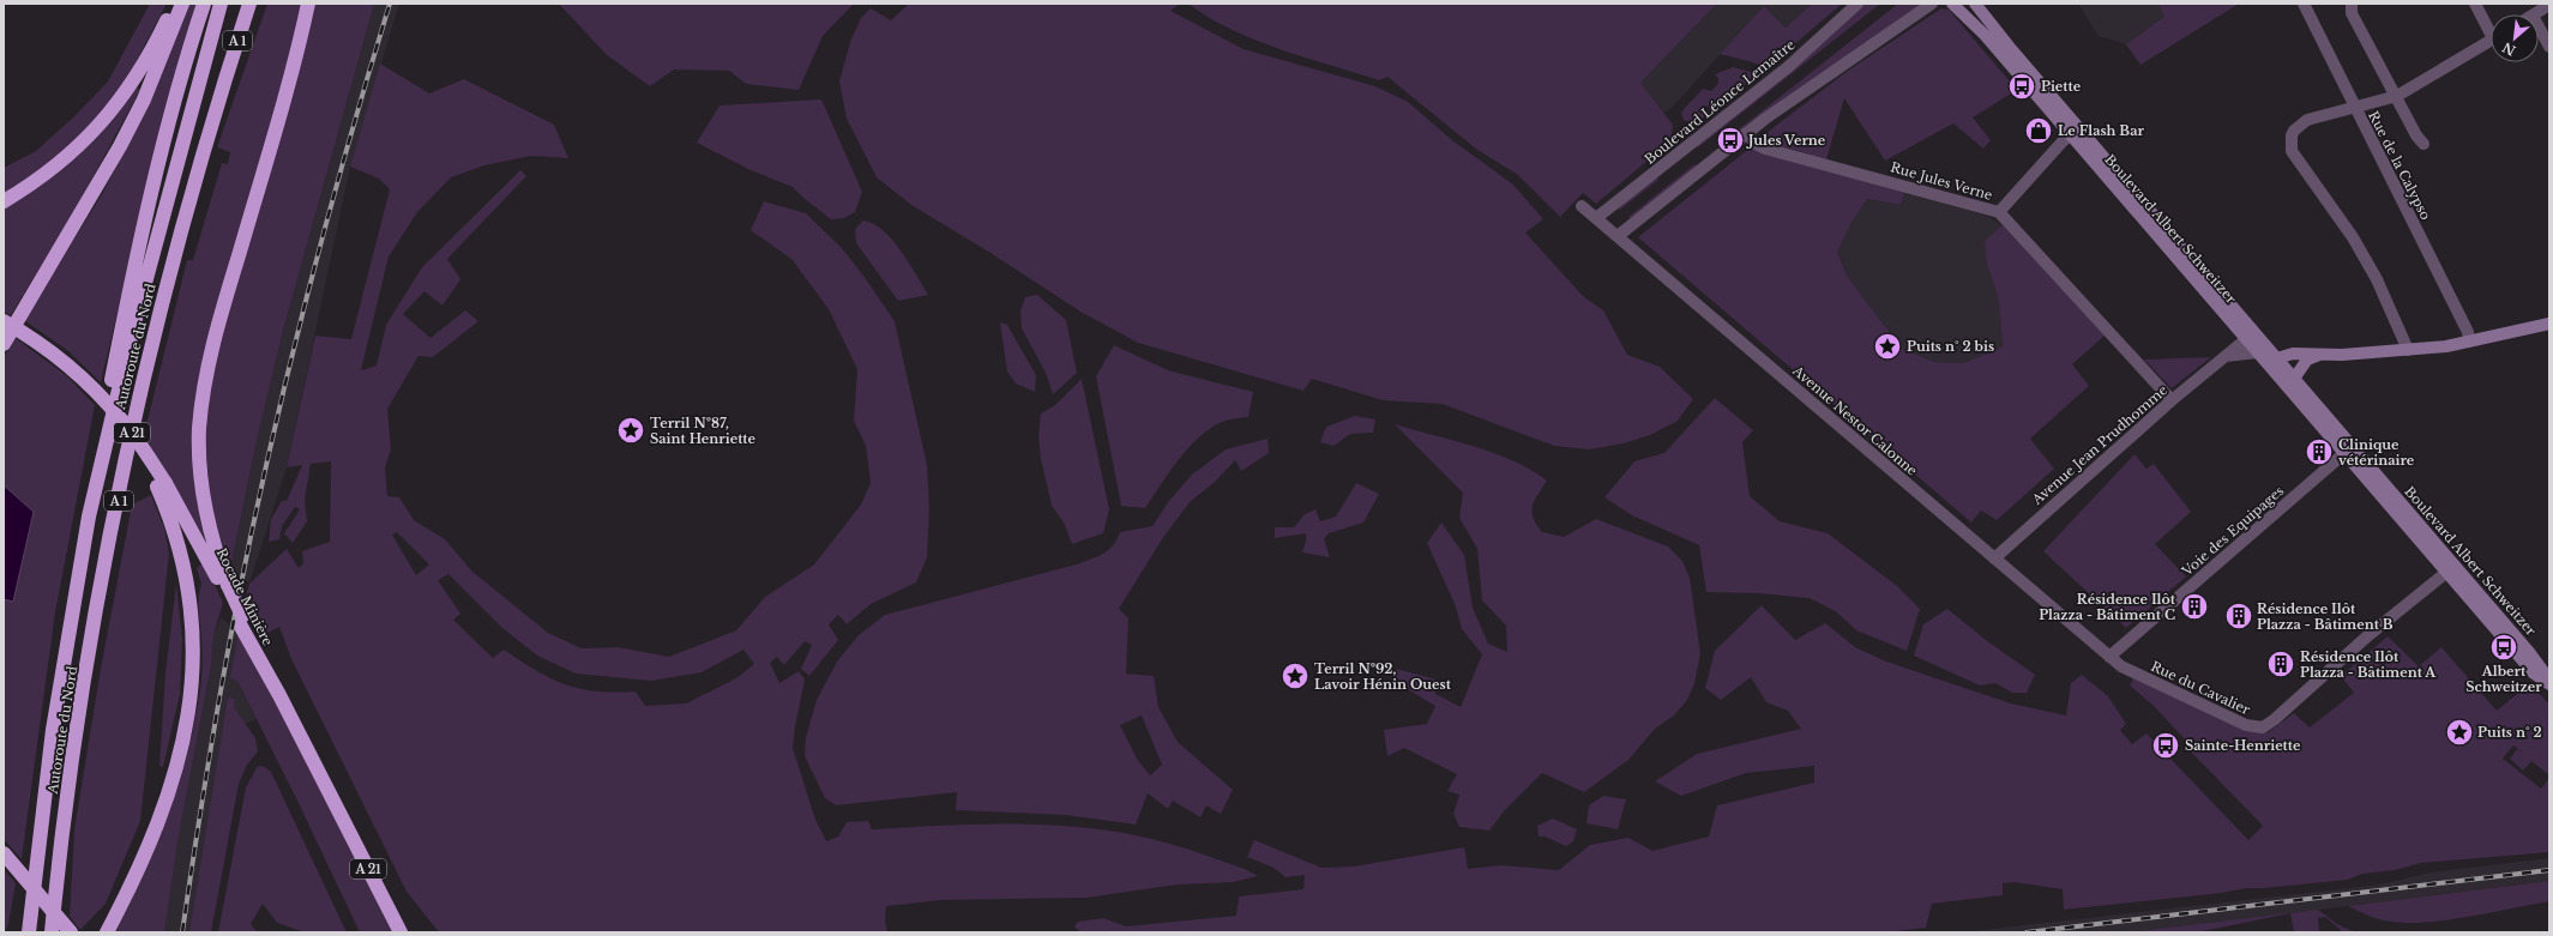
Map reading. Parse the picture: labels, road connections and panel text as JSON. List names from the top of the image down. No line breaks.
{"streets":{"highway":["A 1","Autoroute du Nord","A 21","Rocade Minière"],"main road":["Boulevard Albert Schweitzer"],"street":["Boulevard Léonce Lemaître","Rue de la Calypso","Rue Jules Verne","Avenue Nestor Calonne","Avenue Jean Prudhomme","Voie des Equipages","Rue du Cavalier"]},"crossings":[["Boulevard Léonce Lemaître","Avenue Nestor Calonne"],["Rue Jules Verne","Avenue Jean Prudhomme"],["Boulevard Albert Schweitzer","Avenue Jean Prudhomme"],["Boulevard Albert Schweitzer","Voie des Equipages"],["Boulevard Albert Schweitzer","Rue du Cavalier"],["Avenue Nestor Calonne","Avenue Jean Prudhomme"],["Avenue Nestor Calonne","Voie des Equipages"],["Avenue Nestor Calonne","Rue du Cavalier"],["Voie des Equipages","Rue du Cavalier"]],"places":{"bus stop":["Piette","Jules Verne","Albert Schweitzer","Sainte-Henriette"],"shop":["Le Flash Bar"],"place":["Puits n° 2 bis","Terril №87, Saint Henriette","Terril №92, Lavoir Hénin Ouest","Puits n° 2"],"building":["Clinique vétérinaire","Résidence Ilôt Plazza - Bâtiment C","Résidence Ilôt Plazza - Bâtiment B","Résidence Ilôt Plazza - Bâtiment A"]},"north":"bottom left"}
